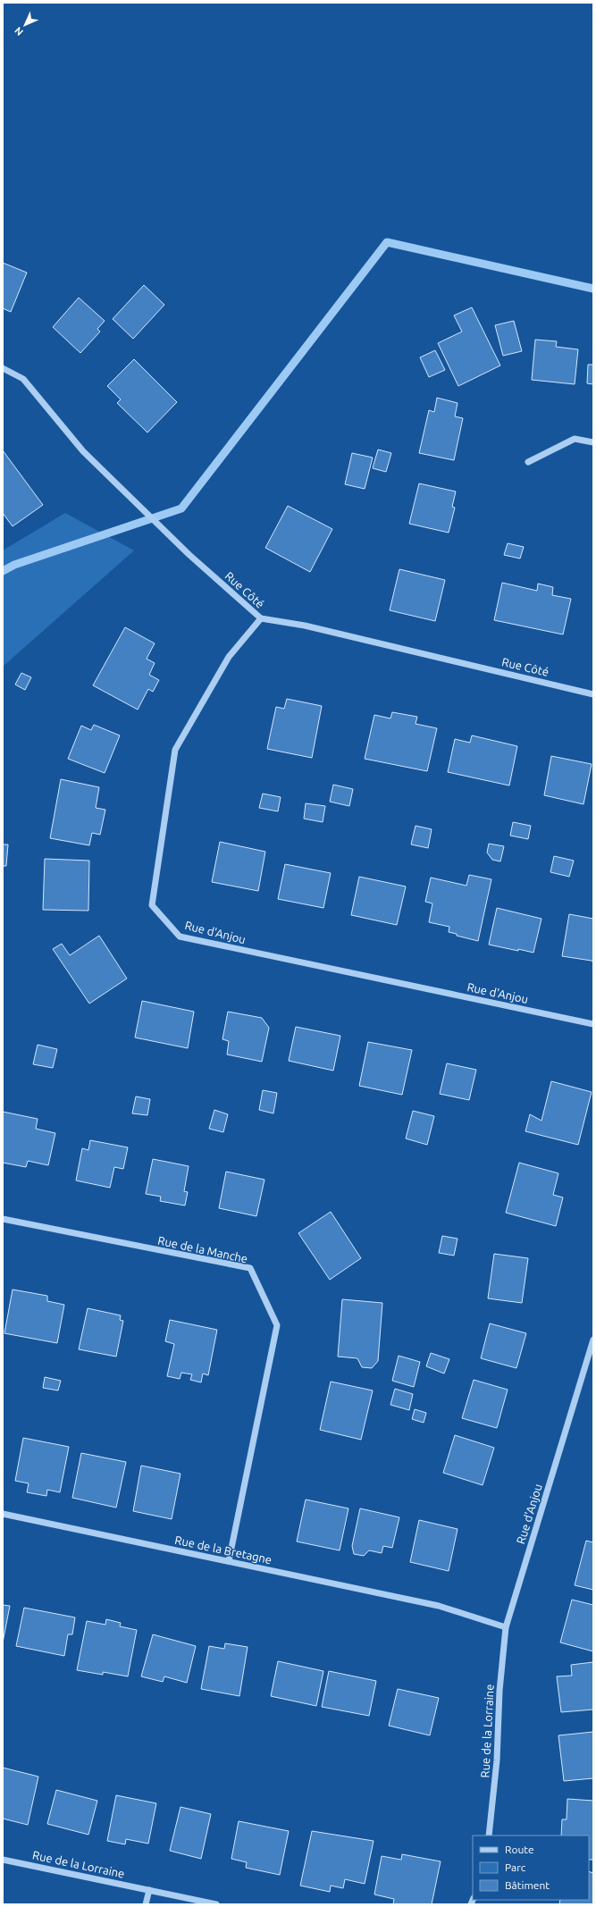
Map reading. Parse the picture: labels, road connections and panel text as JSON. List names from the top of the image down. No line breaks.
{"streets":{"street":["Rue Côté","Rue d'Anjou","Rue de la Manche","Rue de la Bretagne","Rue de la Lorraine"]},"crossings":[["Rue Côté","Rue d'Anjou"],["Rue d'Anjou","Rue de la Bretagne"],["Rue d'Anjou","Rue de la Lorraine"],["Rue de la Manche","Rue de la Bretagne"],["Rue de la Bretagne","Rue de la Lorraine"]],"legend":["Route","Parc","Bâtiment"],"north":"bottom left"}
